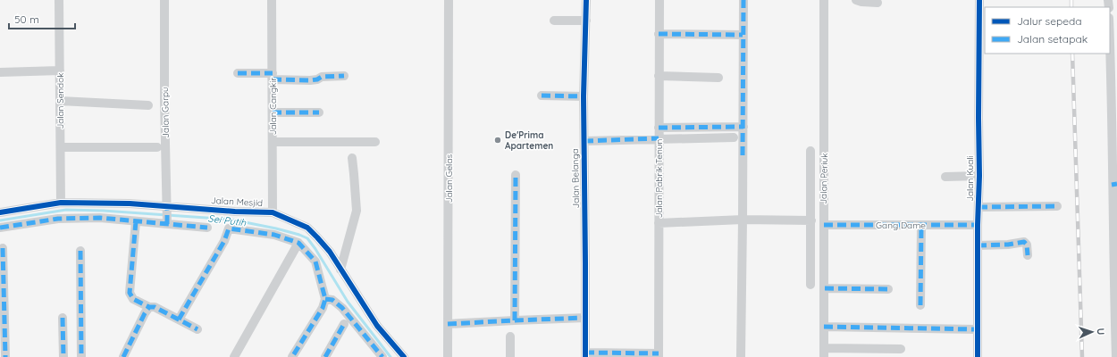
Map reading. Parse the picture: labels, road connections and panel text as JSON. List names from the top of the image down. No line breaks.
{"streets":{"street":["Jalan Sendok","Jalan Cangkir","Jalan Garpu","Jalan Gelas","Jalan Belanga","Jalan Pabrik Tenun","Jalan Periuk","Jalan Kuali","Jalan Mesjid","Gang Dame"]},"crossings":[["Jalan Sendok","Jalan Mesjid"],["Jalan Cangkir","Jalan Mesjid"],["Jalan Garpu","Jalan Mesjid"],["Jalan Periuk","Gang Dame"],["Jalan Kuali","Gang Dame"]],"water":["Sei Putih"],"places":["De'Prima Apartemen"],"legend":["Jalur sepeda","Jalan setapak"],"scale_bar":"50 m","north":"right"}
